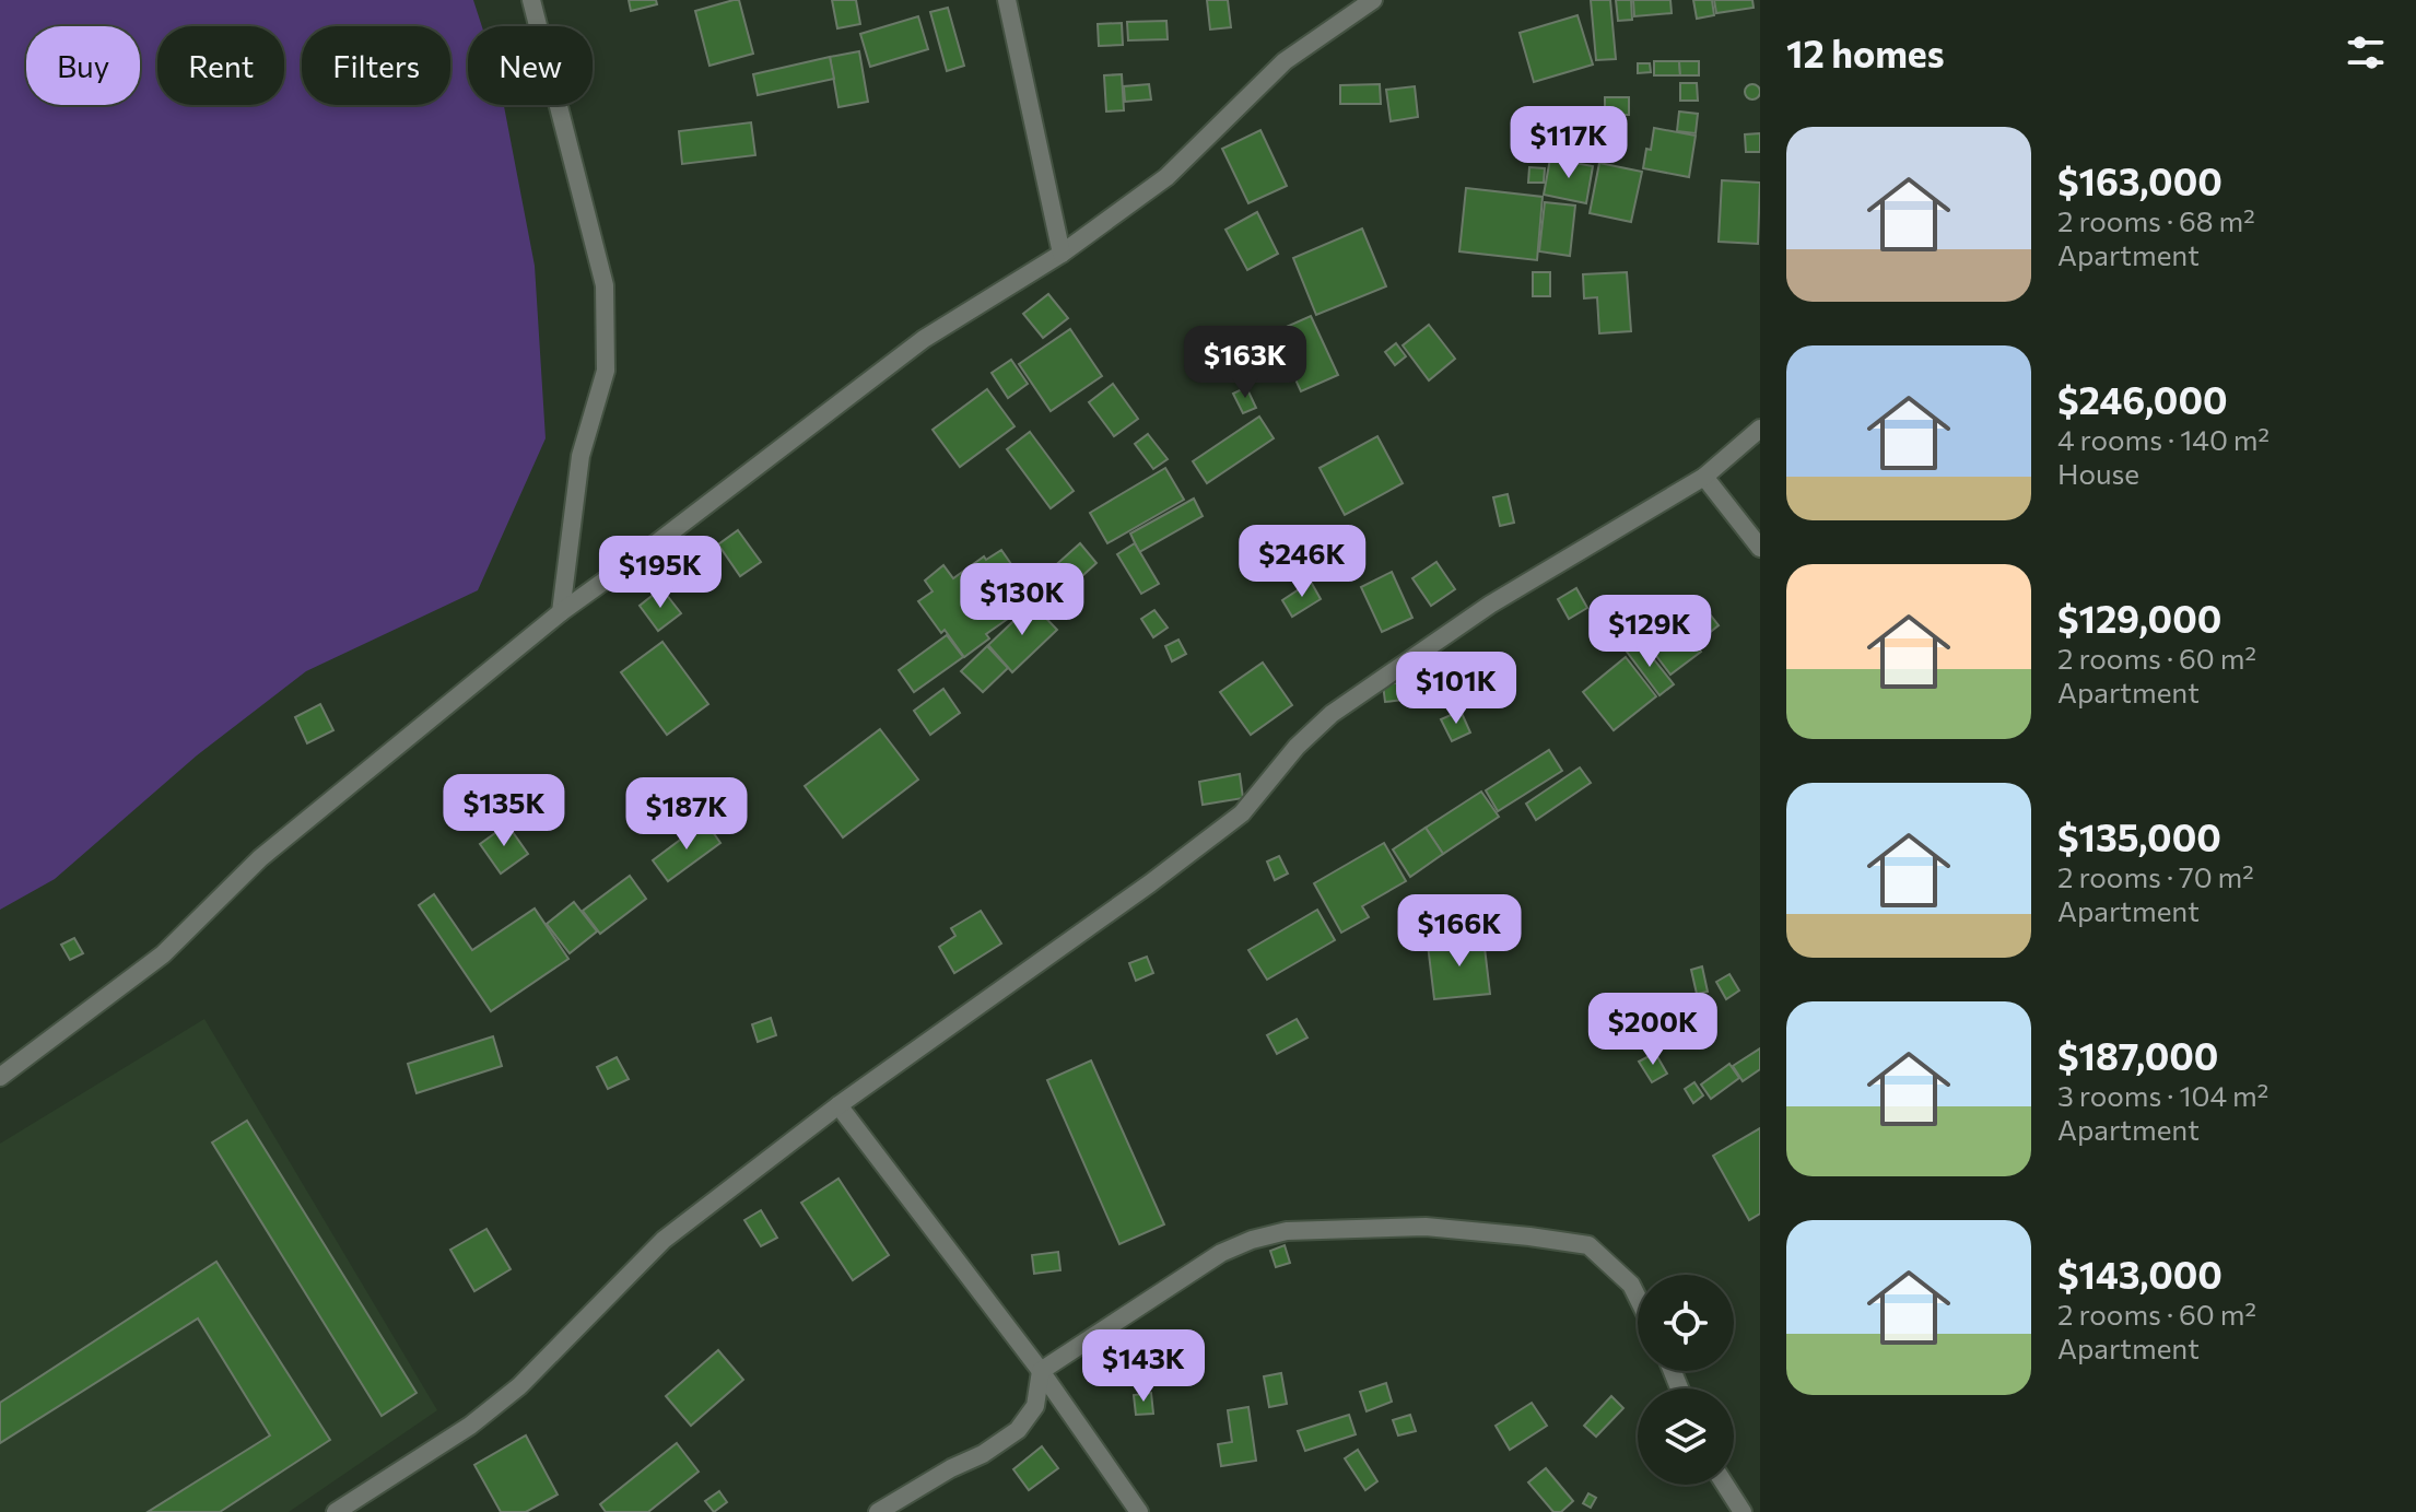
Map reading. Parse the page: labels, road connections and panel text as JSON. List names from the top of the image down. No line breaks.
{"page":{"heading":"12 homes","chip":["Buy","Rent","Filters","New"],"list":[{"name":"$163,000","note":"2 rooms · 68 m² · Apartment"},{"name":"$246,000","note":"4 rooms · 140 m² · House"},{"name":"$129,000","note":"2 rooms · 60 m² · Apartment"},{"name":"$135,000","note":"2 rooms · 70 m² · Apartment"},{"name":"$187,000","note":"3 rooms · 104 m² · Apartment"},{"name":"$143,000","note":"2 rooms · 60 m² · Apartment"}],"price":["$117K","$163K","$246K","$195K","$130K","$129K","$101K","$135K","$187K","$166K","$200K","$143K"]}}
